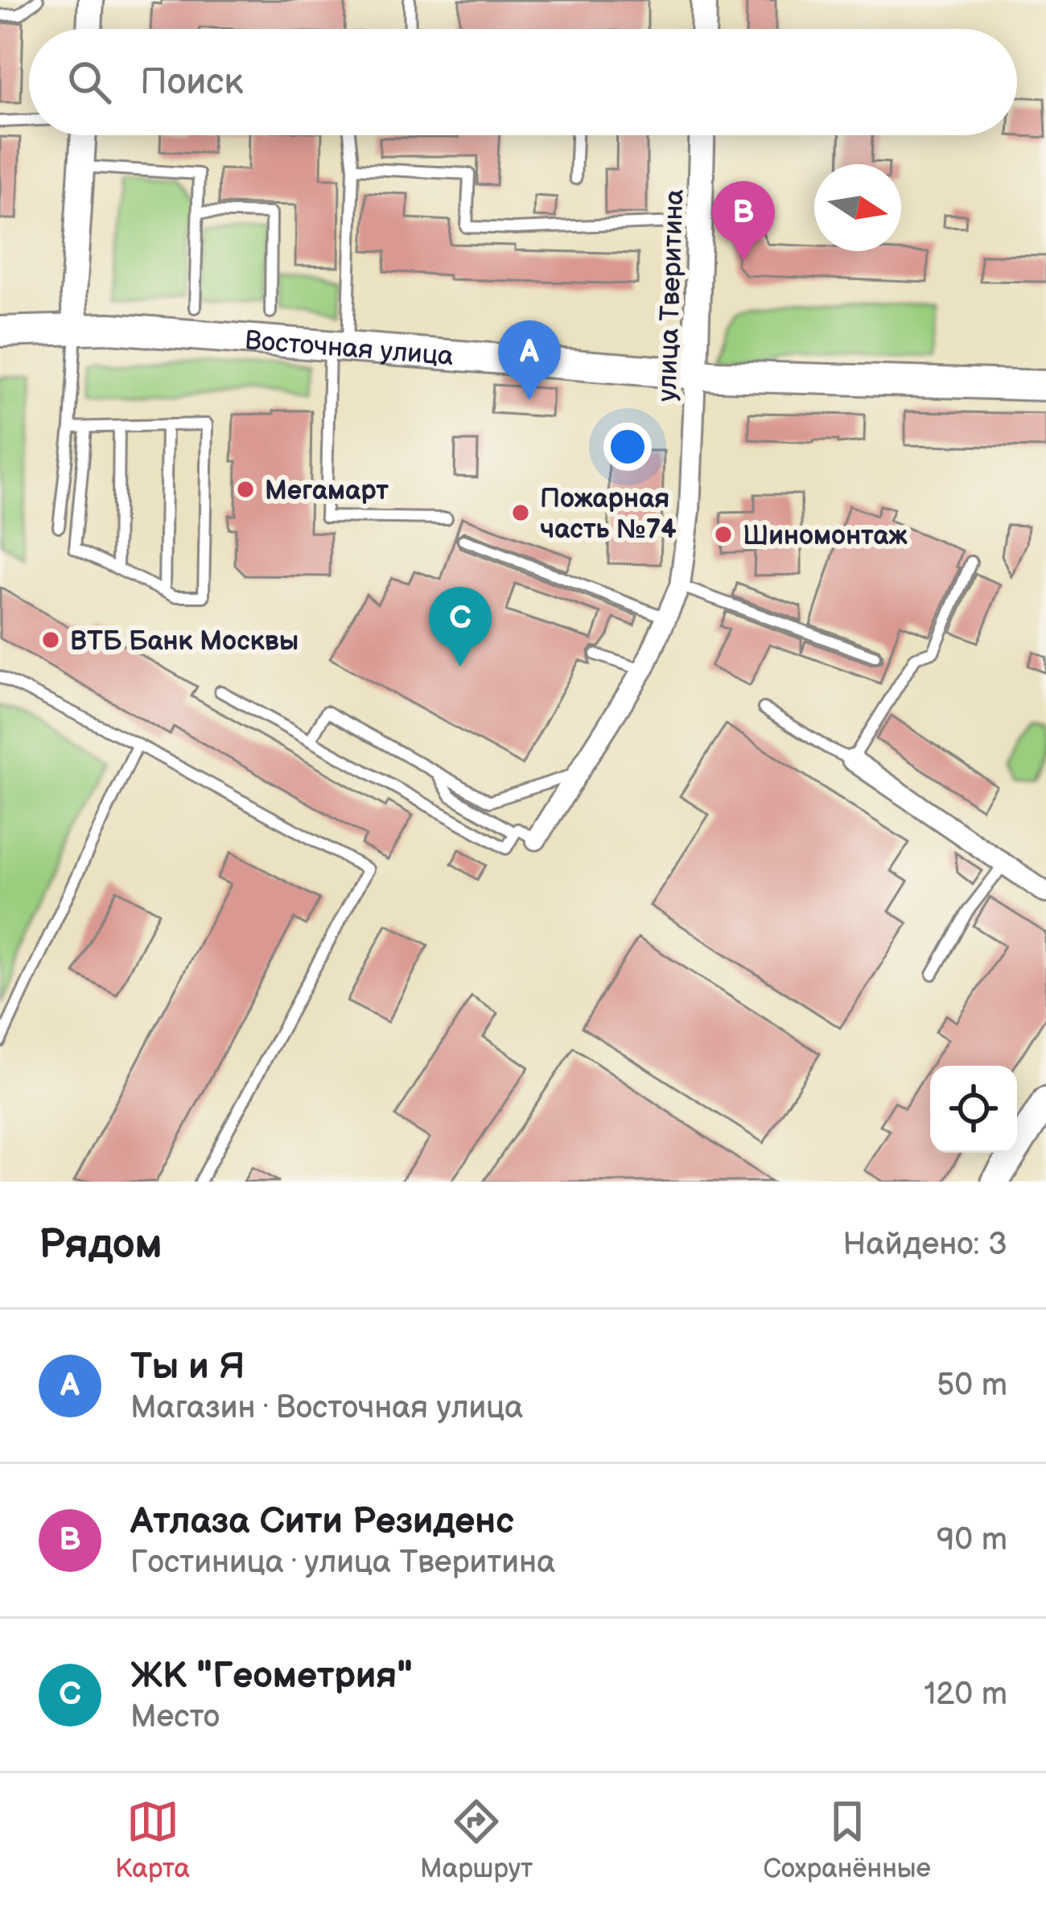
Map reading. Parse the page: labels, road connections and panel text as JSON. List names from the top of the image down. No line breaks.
{"streets":{"main road":["Восточная улица"],"street":["улица Тверитина"]},"crossings":[["улица Тверитина","Восточная улица"]],"places":["Мегамарт","Пожарная часть №74","Шиномонтаж","ВТБ Банк Москвы"],"north":"right","page":{"search":"Поиск","pins":["B","A","C"],"heading":["Рядом","Найдено: 3"],"list":[{"mark":"A","name":"Ты и Я","note":"Магазин · Восточная улица","value":"50 m"},{"mark":"B","name":"Атлаза Сити Резиденс","note":"Гостиница · улица Тверитина","value":"90 m"},{"mark":"C","name":"ЖК \"Геометрия\"","note":"Место","value":"120 m"}],"nav":["Карта","Маршрут","Сохранённые"]}}
